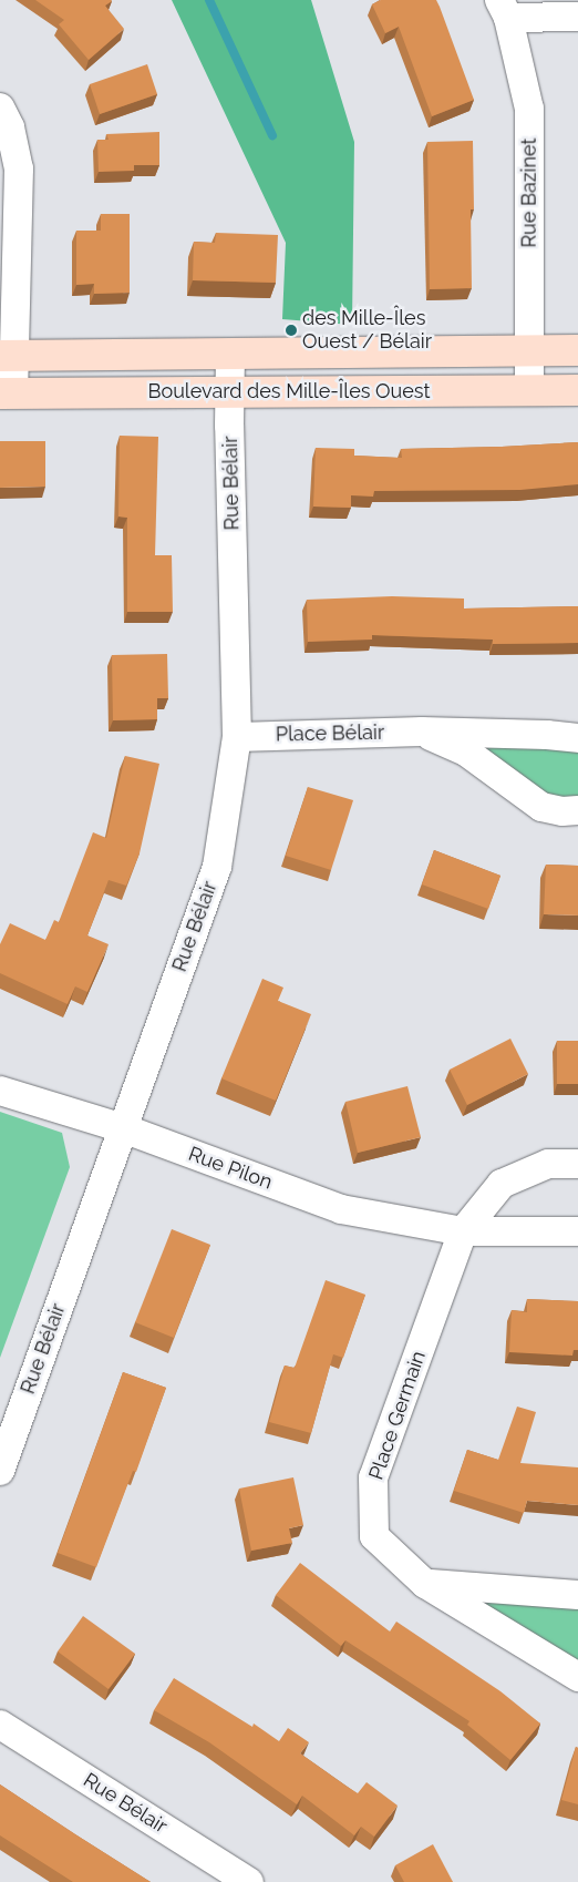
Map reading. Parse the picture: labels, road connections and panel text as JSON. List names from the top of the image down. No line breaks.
{"streets":{"street":["Rue Bazinet","Boulevard des Mille-Îles Ouest","Rue Bélair","Place Bélair","Rue Pilon","Place Germain"]},"crossings":[["Rue Bazinet","Boulevard des Mille-Îles Ouest"],["Boulevard des Mille-Îles Ouest","Rue Bélair"],["Rue Bélair","Place Bélair"],["Rue Bélair","Rue Pilon"],["Rue Pilon","Place Germain"]],"places":["des Mille-Îles Ouest / Bélair"]}
